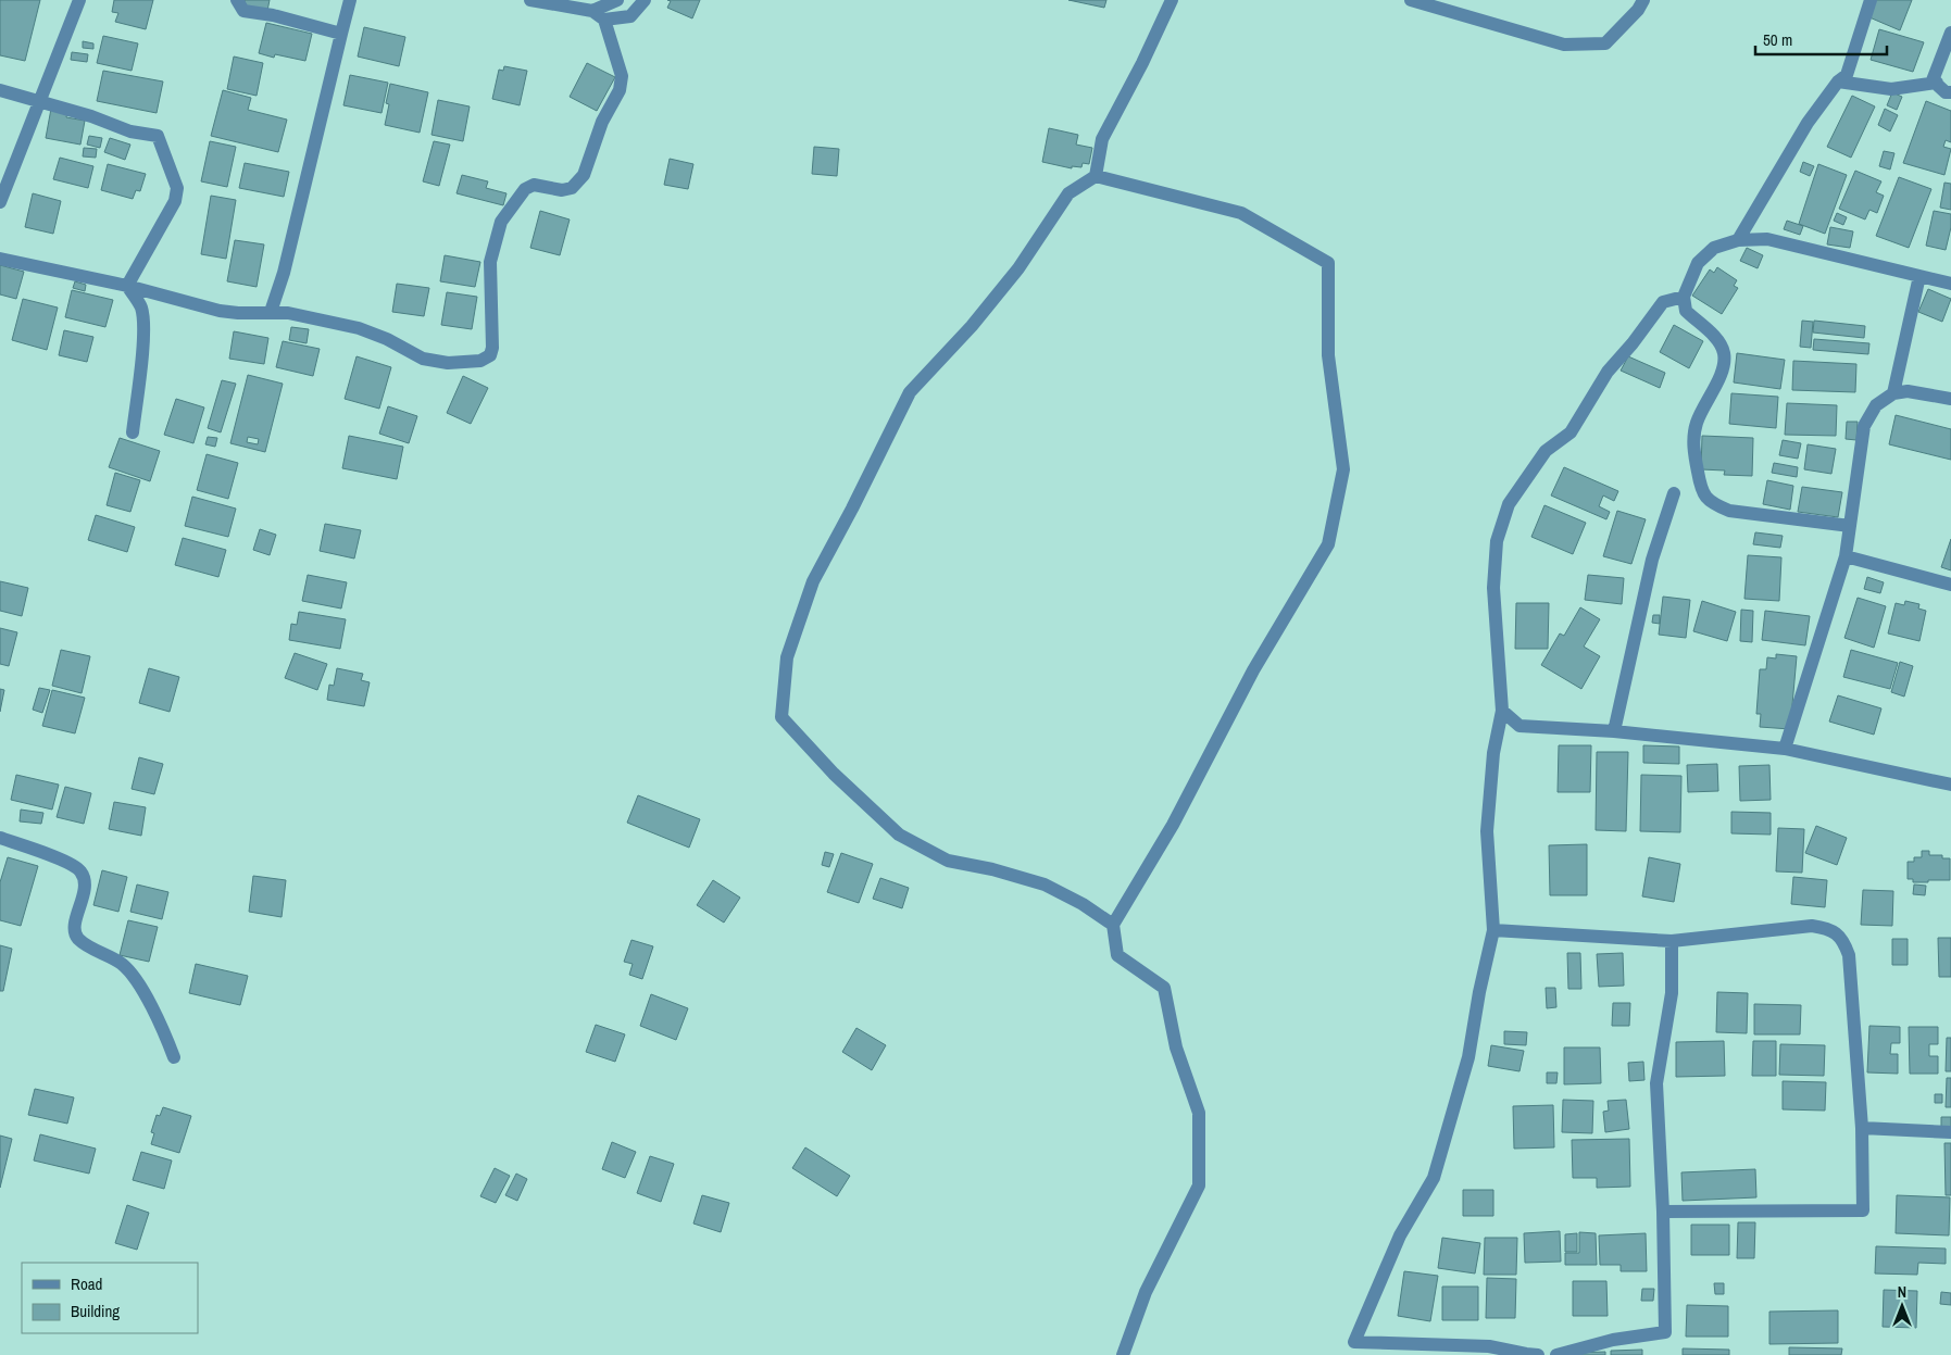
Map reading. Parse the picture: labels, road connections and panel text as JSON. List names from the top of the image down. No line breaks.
{"legend":["Road","Building"],"scale_bar":"50 m","north":"top"}
